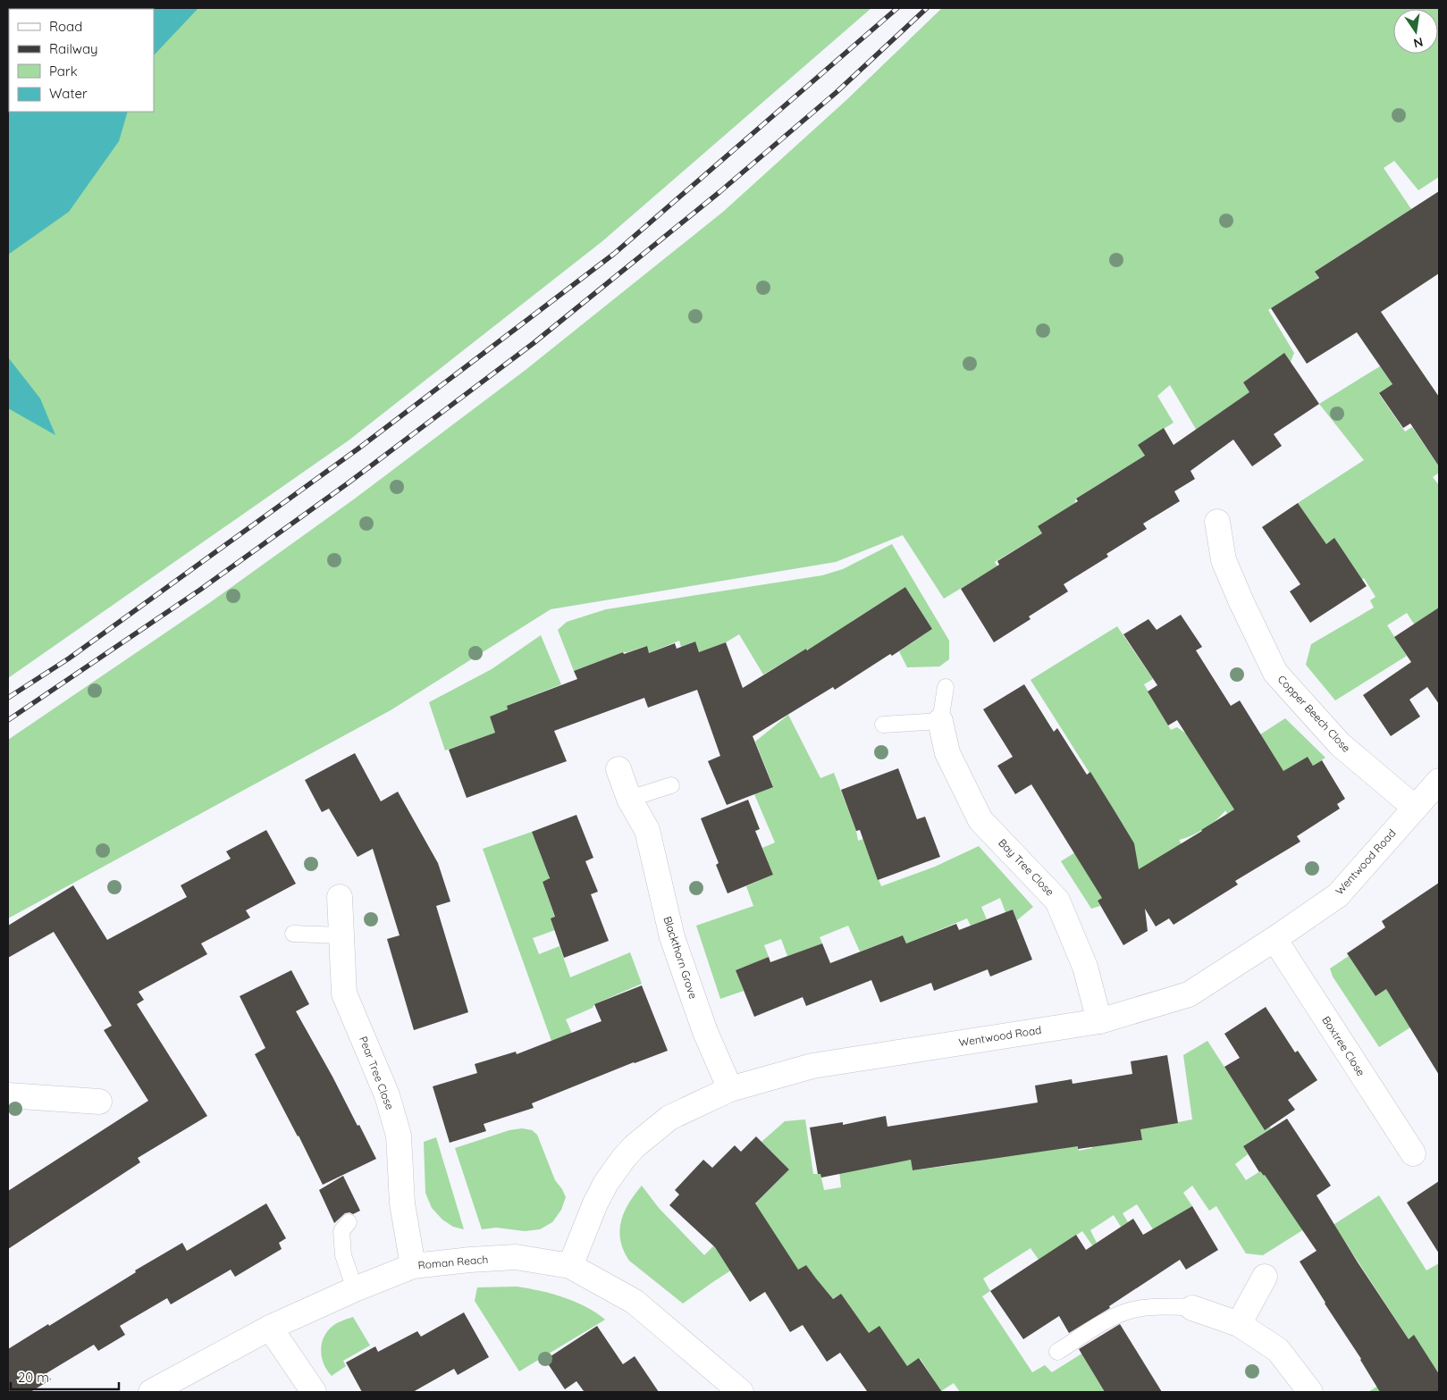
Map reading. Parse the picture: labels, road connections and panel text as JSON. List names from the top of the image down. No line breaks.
{"streets":{"street":["Copper Beech Close","Wentwood Road","Bay Tree Close","Blackthorn Grove","Boxtree Close","Pear Tree Close","Roman Reach"]},"crossings":[["Copper Beech Close","Wentwood Road"],["Wentwood Road","Bay Tree Close"],["Wentwood Road","Blackthorn Grove"],["Wentwood Road","Boxtree Close"],["Wentwood Road","Roman Reach"],["Pear Tree Close","Roman Reach"]],"legend":["Road","Railway","Park","Water"],"scale_bar":"20 m","north":"bottom"}
